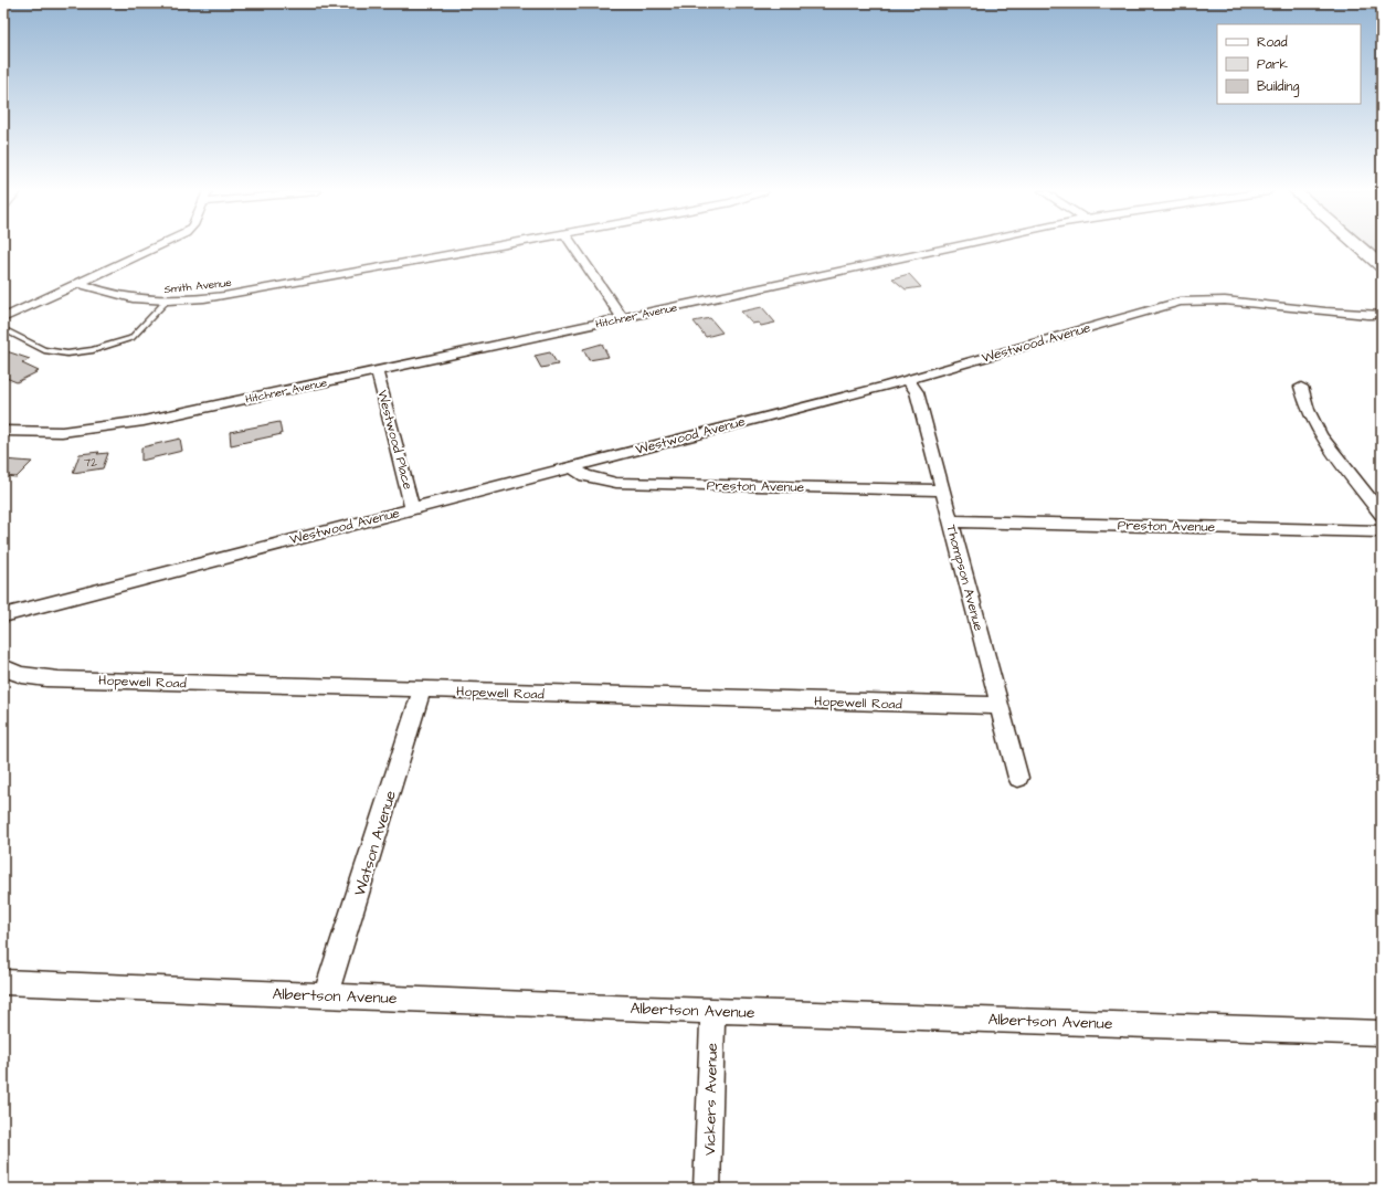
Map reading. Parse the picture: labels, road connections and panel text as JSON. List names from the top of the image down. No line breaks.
{"streets":{"street":["Smith Avenue","Hitchner Avenue","Westwood Avenue","Westwood Place","Preston Avenue","Thompson Avenue","Hopewell Road","Watson Avenue","Albertson Avenue","Vickers Avenue"]},"crossings":[["Hitchner Avenue","Westwood Place"],["Westwood Avenue","Westwood Place"],["Westwood Avenue","Preston Avenue"],["Westwood Avenue","Thompson Avenue"],["Preston Avenue","Thompson Avenue"],["Thompson Avenue","Hopewell Road"],["Hopewell Road","Watson Avenue"],["Watson Avenue","Albertson Avenue"],["Albertson Avenue","Vickers Avenue"]],"house_numbers":["72"],"legend":["Road","Park","Building"]}
